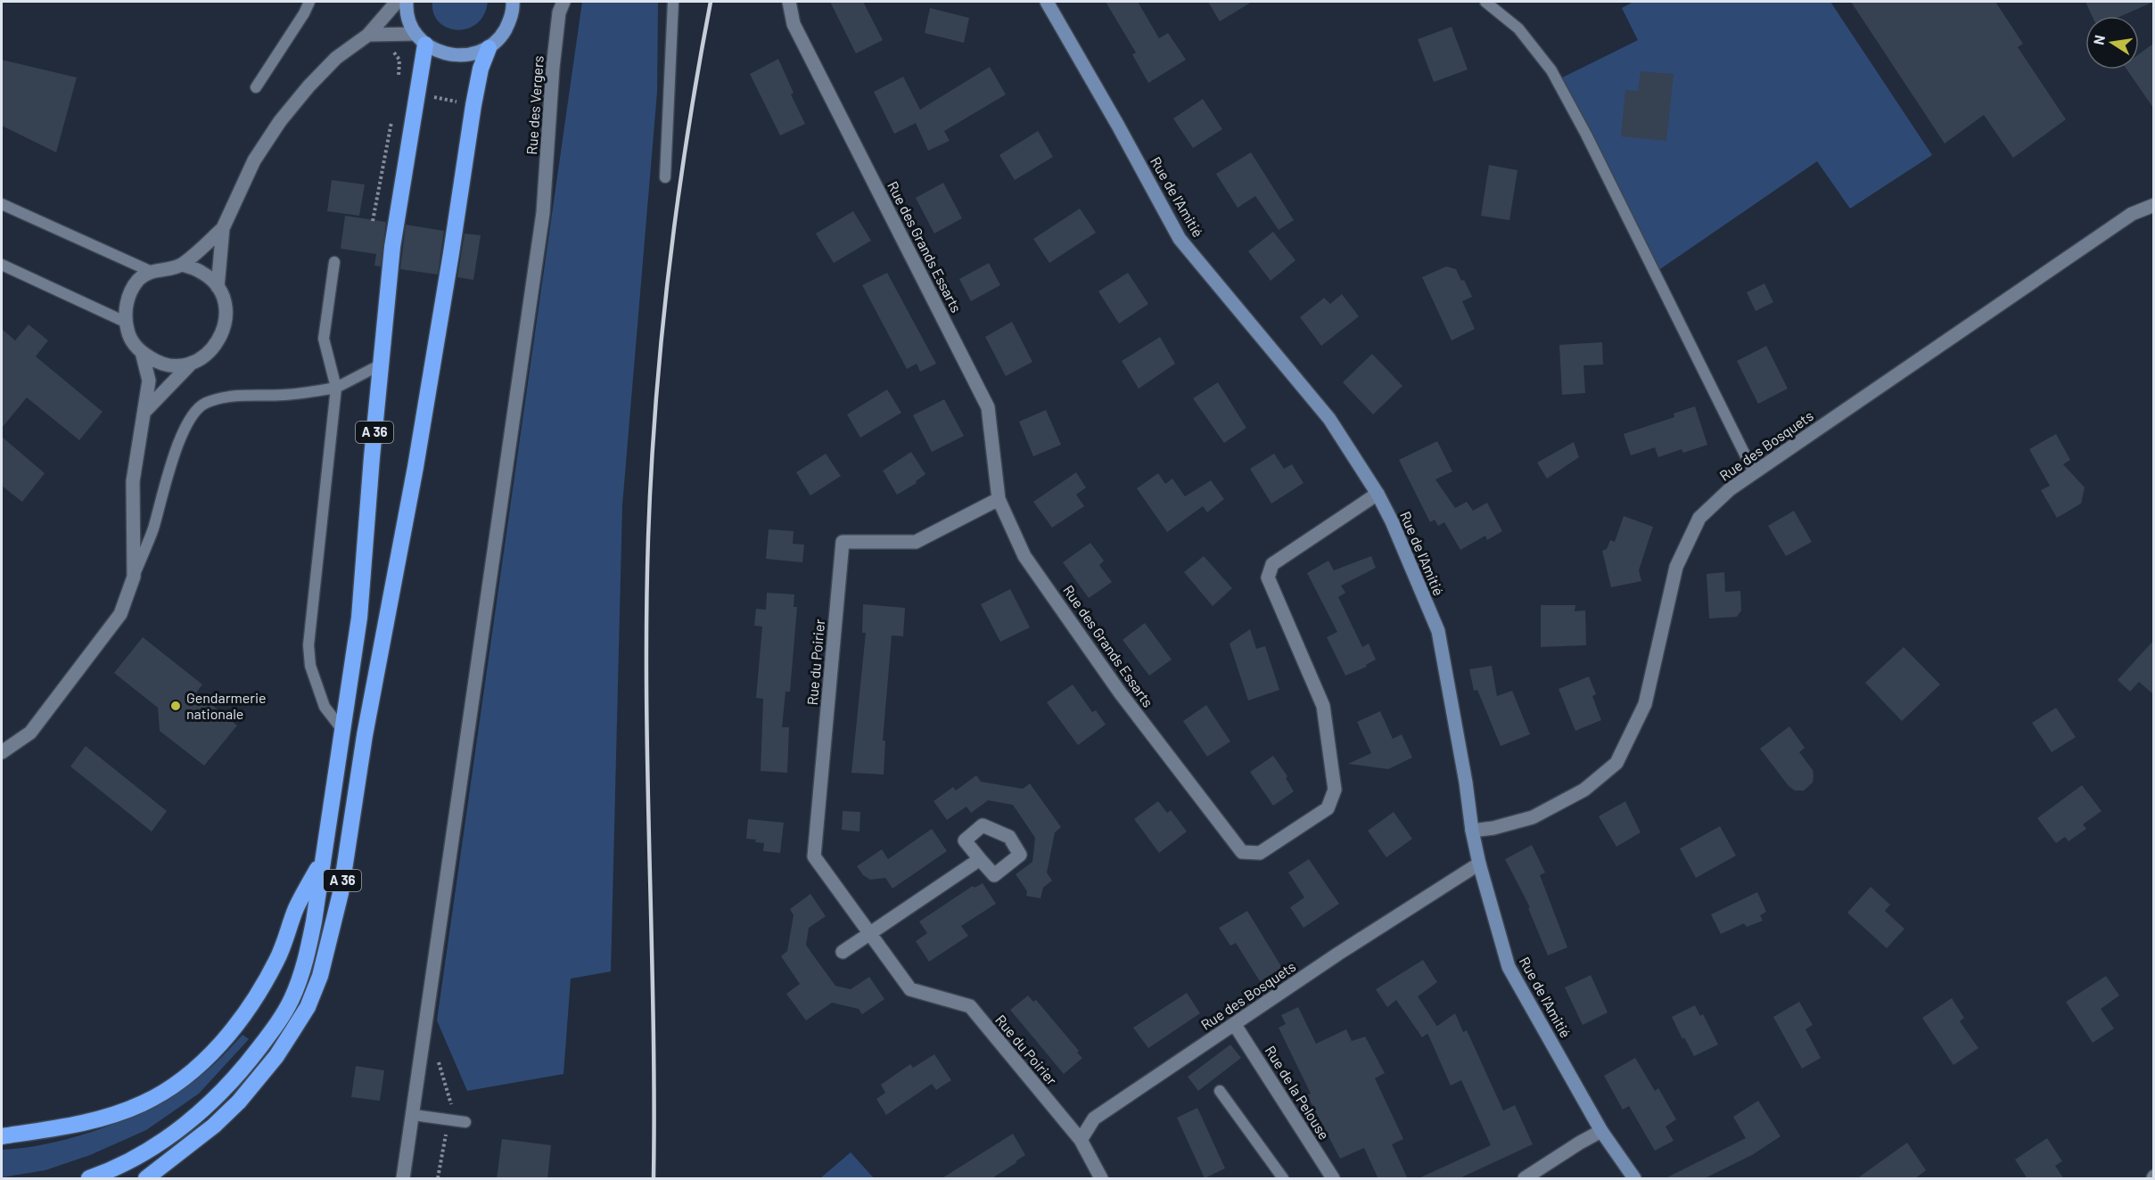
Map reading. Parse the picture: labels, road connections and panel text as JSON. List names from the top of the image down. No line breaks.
{"streets":{"highway":["A 36"],"street":["Rue des Vergers","Rue de l'Amitié","Rue des Grands Essarts","Rue des Bosquets","Rue du Poirier","Rue de la Pelouse"]},"crossings":[["Rue de l'Amitié","Rue des Grands Essarts"],["Rue de l'Amitié","Rue des Bosquets"],["Rue des Grands Essarts","Rue du Poirier"],["Rue des Bosquets","Rue du Poirier"],["Rue des Bosquets","Rue de la Pelouse"]],"places":["Gendarmerie nationale"],"north":"left"}
